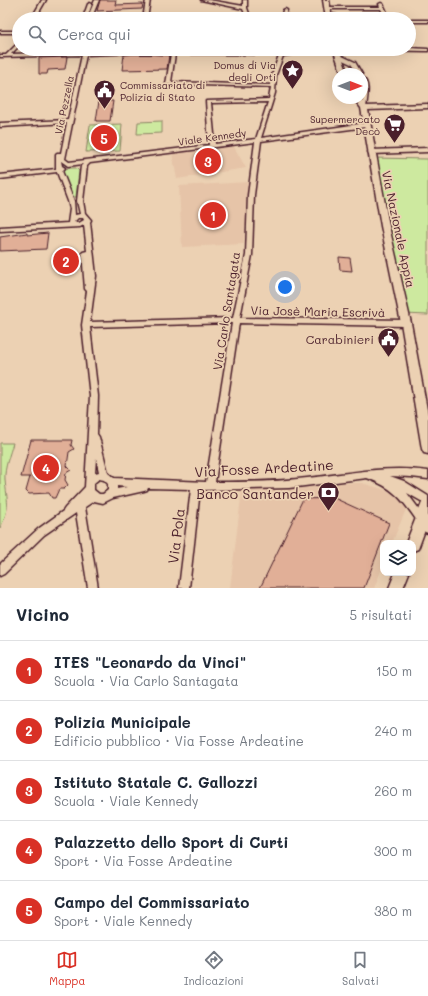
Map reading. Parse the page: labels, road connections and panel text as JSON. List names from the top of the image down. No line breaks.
{"streets":{"main road":["Via Nazionale Appia"],"street":["Via Pezzella","Viale Kennedy","Via Carlo Santagata","Via Josè Maria Escrivà","Via Fosse Ardeatine","Via Pola"]},"crossings":[["Via Pezzella","Viale Kennedy"],["Viale Kennedy","Via Nazionale Appia"],["Viale Kennedy","Via Carlo Santagata"],["Via Nazionale Appia","Via Josè Maria Escrivà"],["Via Carlo Santagata","Via Josè Maria Escrivà"],["Via Carlo Santagata","Via Fosse Ardeatine"],["Via Fosse Ardeatine","Via Pola"]],"places":{"place":["Domus di Via degli Orti"],"public building":["Commissariato di Polizia di Stato","Carabinieri"],"supermarket":["Supermercato Decò"],"bank":["Banco Santander"]},"north":"right","page":{"search":"Cerca qui","pins":["5","3","1","2","4"],"heading":["Vicino","5 risultati"],"list":[{"mark":"1","name":"ITES \"Leonardo da Vinci\"","note":"Scuola · Via Carlo Santagata","value":"150 m"},{"mark":"2","name":"Polizia Municipale","note":"Edificio pubblico · Via Fosse Ardeatine","value":"240 m"},{"mark":"3","name":"Istituto Statale C. Gallozzi","note":"Scuola · Viale Kennedy","value":"260 m"},{"mark":"4","name":"Palazzetto dello Sport di Curti","note":"Sport · Via Fosse Ardeatine","value":"300 m"},{"mark":"5","name":"Campo del Commissariato","note":"Sport · Viale Kennedy","value":"380 m"}],"nav":["Mappa","Indicazioni","Salvati"]}}
